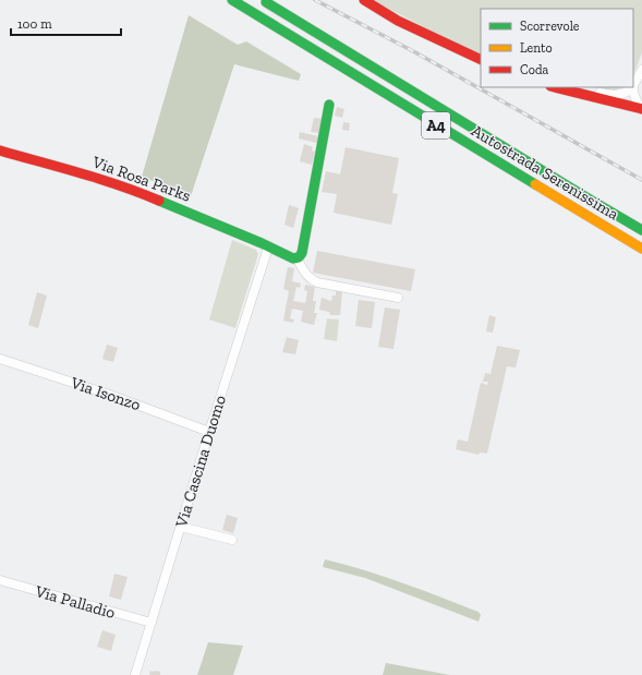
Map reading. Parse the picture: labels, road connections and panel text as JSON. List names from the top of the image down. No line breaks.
{"streets":{"main road":["A4","Autostrada Serenissima","Via Rosa Parks"],"street":["Via Isonzo","Via Cascina Duomo","Via Palladio"]},"crossings":[["Via Rosa Parks","Via Cascina Duomo"],["Via Isonzo","Via Cascina Duomo"],["Via Cascina Duomo","Via Palladio"]],"legend":["Scorrevole","Lento","Coda"],"scale_bar":"100 m"}
